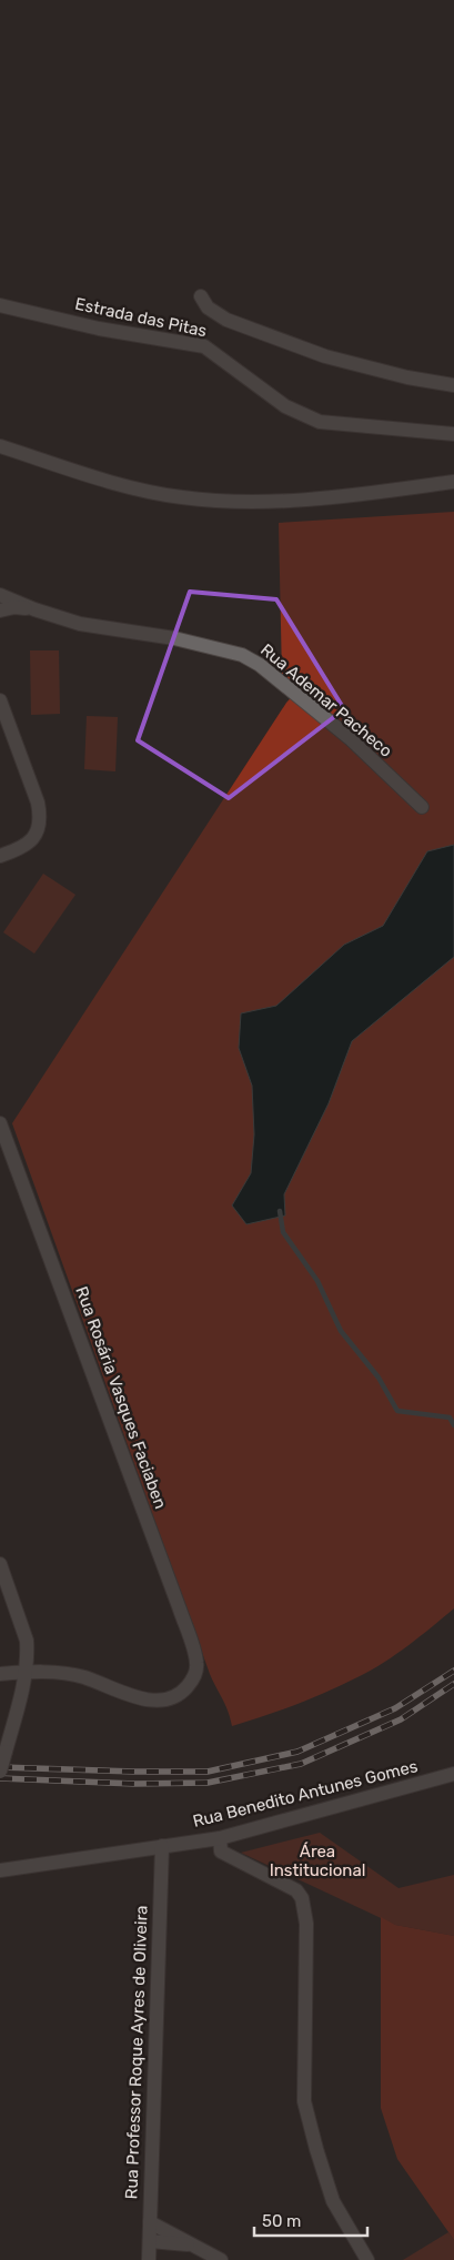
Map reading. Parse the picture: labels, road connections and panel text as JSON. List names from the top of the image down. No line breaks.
{"streets":{"street":["Estrada das Pitas","Rua Ademar Pacheco","Rua Rosária Vasques Faciaben","Rua Benedito Antunes Gomes","Rua Professor Roque Ayres de Oliveira"]},"crossings":[["Rua Benedito Antunes Gomes","Rua Professor Roque Ayres de Oliveira"]],"parks":["Área Institucional"],"scale_bar":"50 m"}
